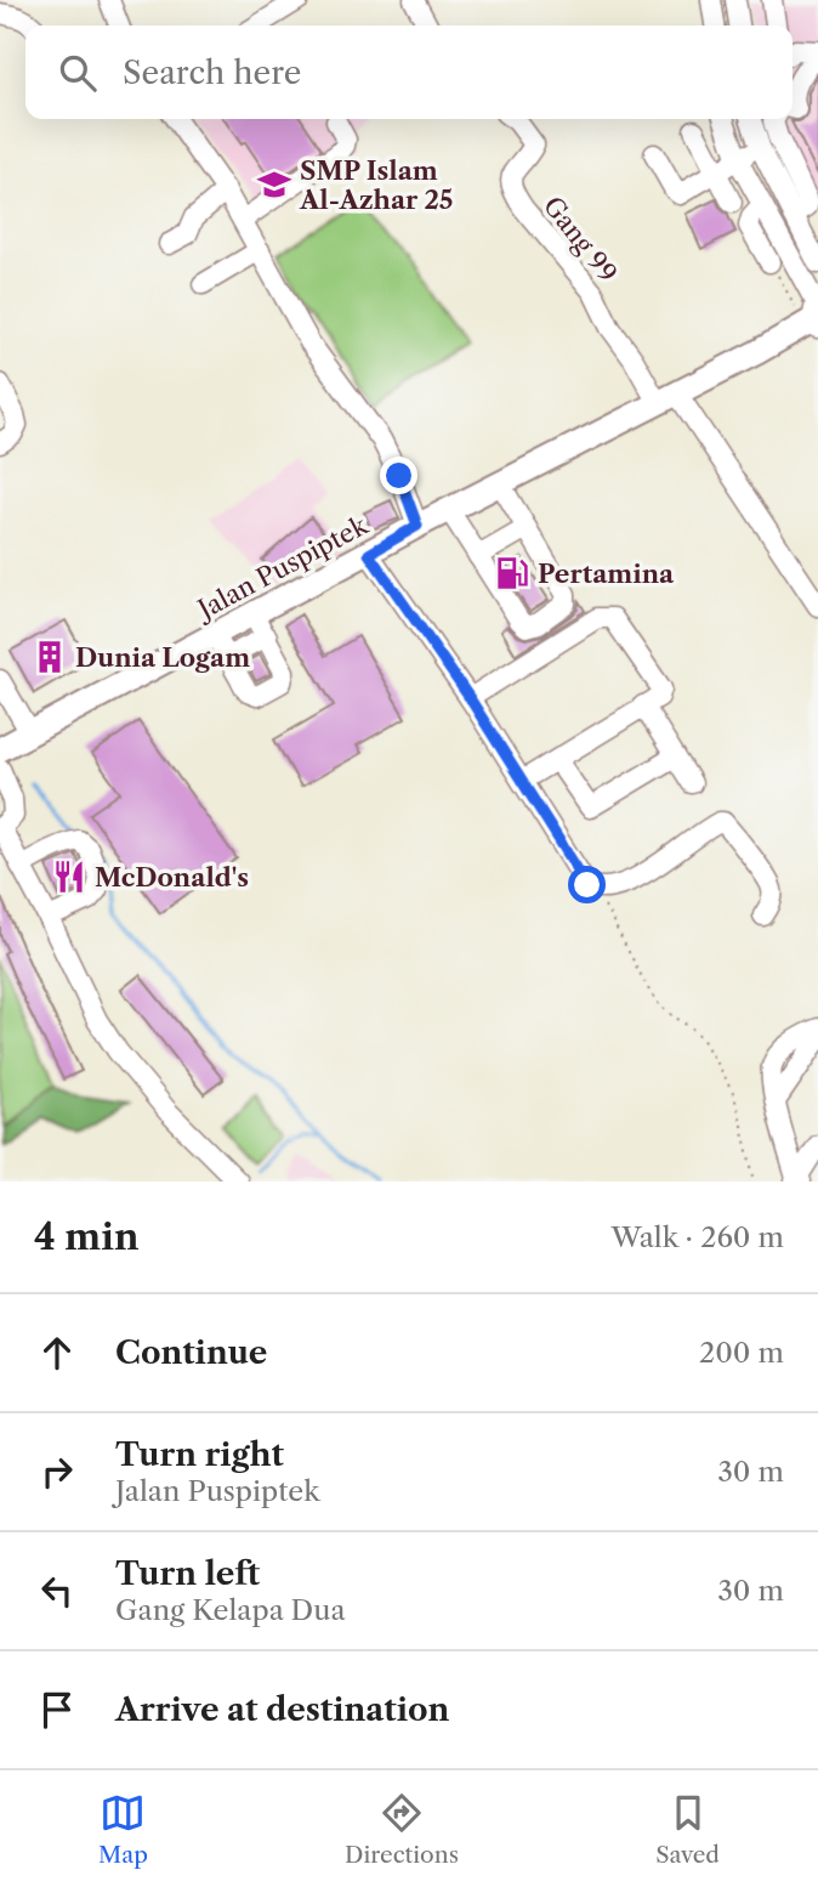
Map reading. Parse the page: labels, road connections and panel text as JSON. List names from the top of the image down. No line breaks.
{"streets":{"main road":["Jalan Puspiptek"],"street":["Gang 99"]},"crossings":[["Gang 99","Jalan Puspiptek"]],"places":{"school or university":["SMP Islam Al-Azhar 25"],"fuel station":["Pertamina"],"building":["Dunia Logam"],"restaurant":["McDonald's"]},"page":{"search":"Search here","heading":["4 min","Walk · 260 m"],"list":[["Continue","200 m"],["Turn right","Jalan Puspiptek","30 m"],["Turn left","Gang Kelapa Dua","30 m"],"Arrive at destination"],"nav":["Map","Directions","Saved"]}}
